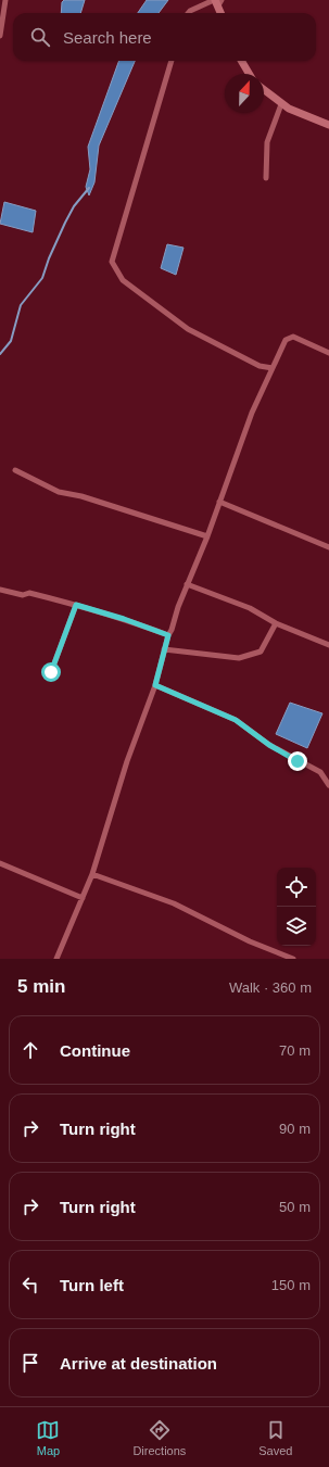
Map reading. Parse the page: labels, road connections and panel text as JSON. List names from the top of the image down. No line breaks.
{"north":"top","page":{"search":"Search here","heading":["5 min","Walk · 360 m"],"list":[["Continue","70 m"],["Turn right","90 m"],["Turn right","50 m"],["Turn left","150 m"],"Arrive at destination"],"nav":["Map","Directions","Saved"]}}
